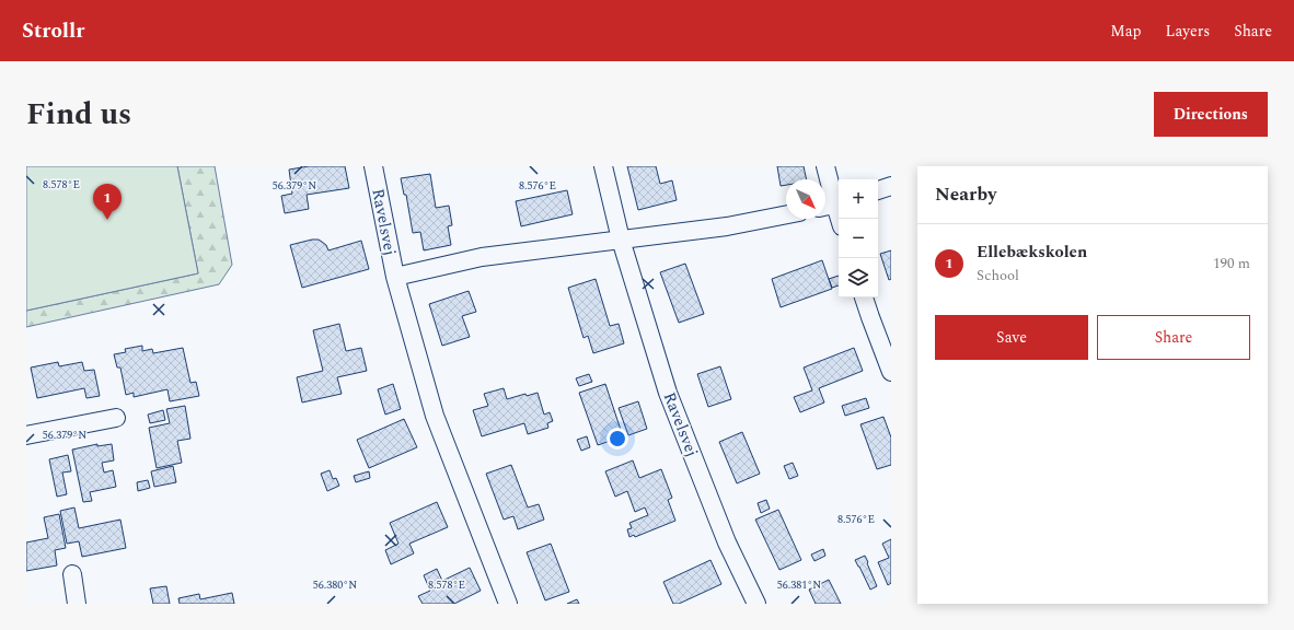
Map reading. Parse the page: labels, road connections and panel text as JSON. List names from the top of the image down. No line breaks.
{"streets":{"street":["Ravelsvej"]},"north":"bottom right","page":{"header":"Strollr","nav":["Map","Layers","Share"],"title":"Find us","buttons":["Directions",["Save","Share"]],"heading":"Nearby","map_buttons":["+","−"],"pins":"1","list":[{"mark":"1","name":"Ellebækskolen","note":"School","value":"190 m"}]},"coordinates":["8.578°E","56.379°N","8.576°E","56.380°N","56.381°N"]}
